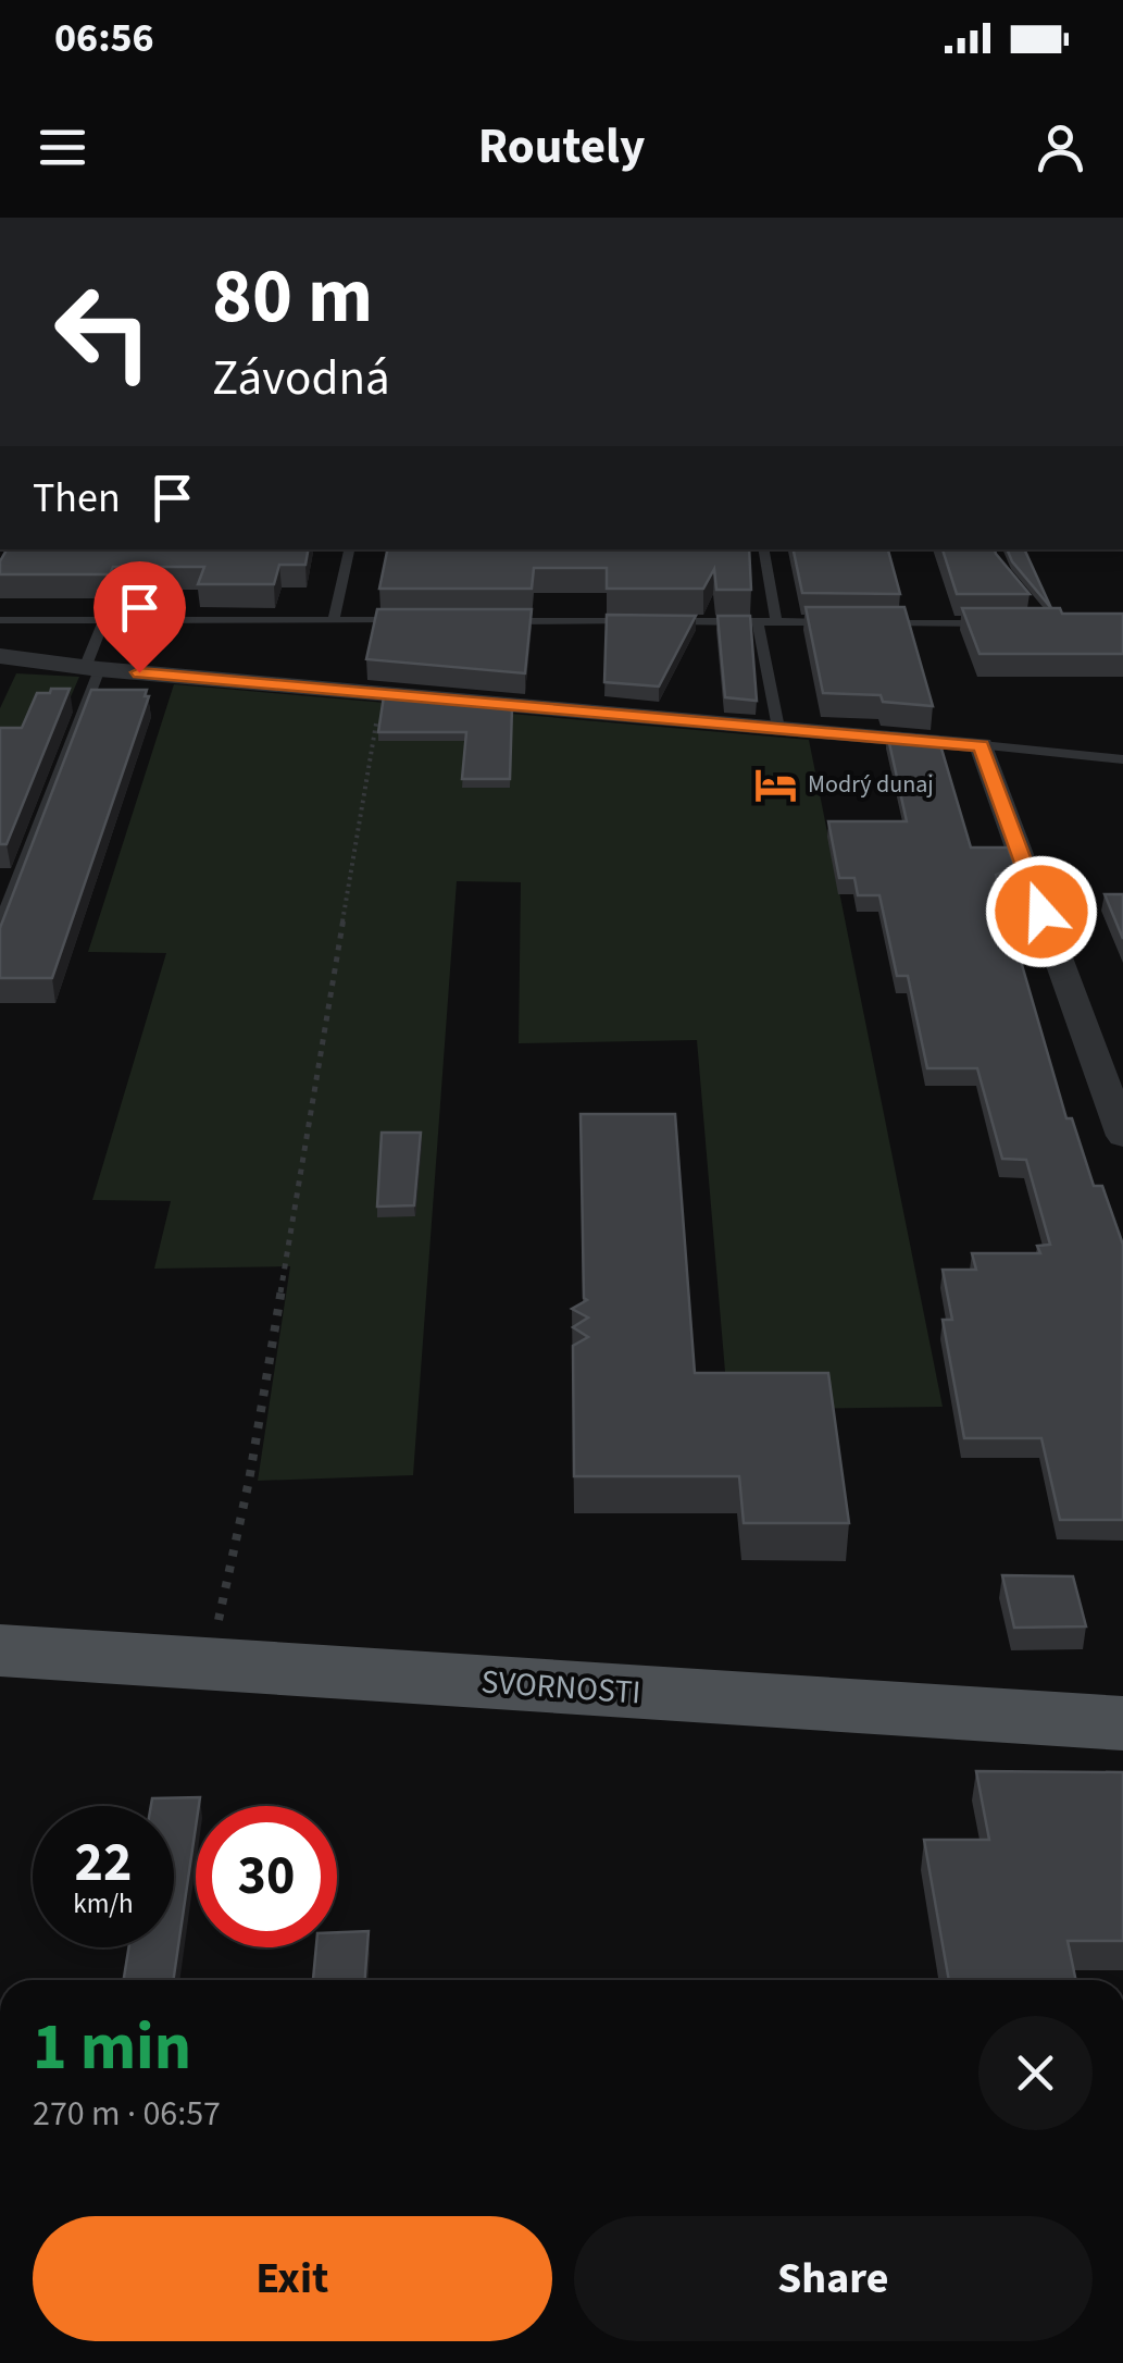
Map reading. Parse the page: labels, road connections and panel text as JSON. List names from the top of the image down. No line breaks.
{"streets":{"main road":["SVORNOSTI"]},"places":{"hotel":["Modrý dunaj"]},"page":{"status":"06:56","header":"Routely","turn":["80 m","Závodná"],"then":"Then","speed":"22 km/h","limit":"30","heading":["1 min","270 m · 06:57"],"buttons":["Exit","Share"]}}
